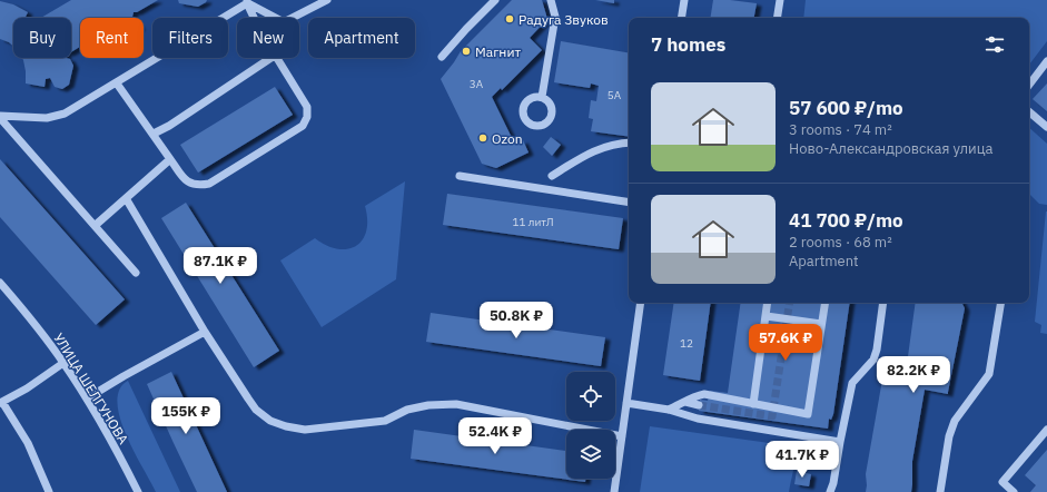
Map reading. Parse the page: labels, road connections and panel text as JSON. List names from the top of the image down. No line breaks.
{"streets":{"street":["УЛИЦА ШЕЛГУНОВА"]},"places":["Радуга Звуков","Магнит","Ozon"],"house_numbers":["3А","5А","11 литЛ","12"],"page":{"chip":["Buy","Rent","Filters","New","Apartment"],"heading":"7 homes","list":[{"name":"57 600 ₽/mo","note":"3 rooms · 74 m² · Ново-Александровская улица"},{"name":"41 700 ₽/mo","note":"2 rooms · 68 m² · Apartment"}],"price":["87.1K ₽","50.8K ₽","57.6K ₽","82.2K ₽","155K ₽","52.4K ₽","41.7K ₽"]}}
